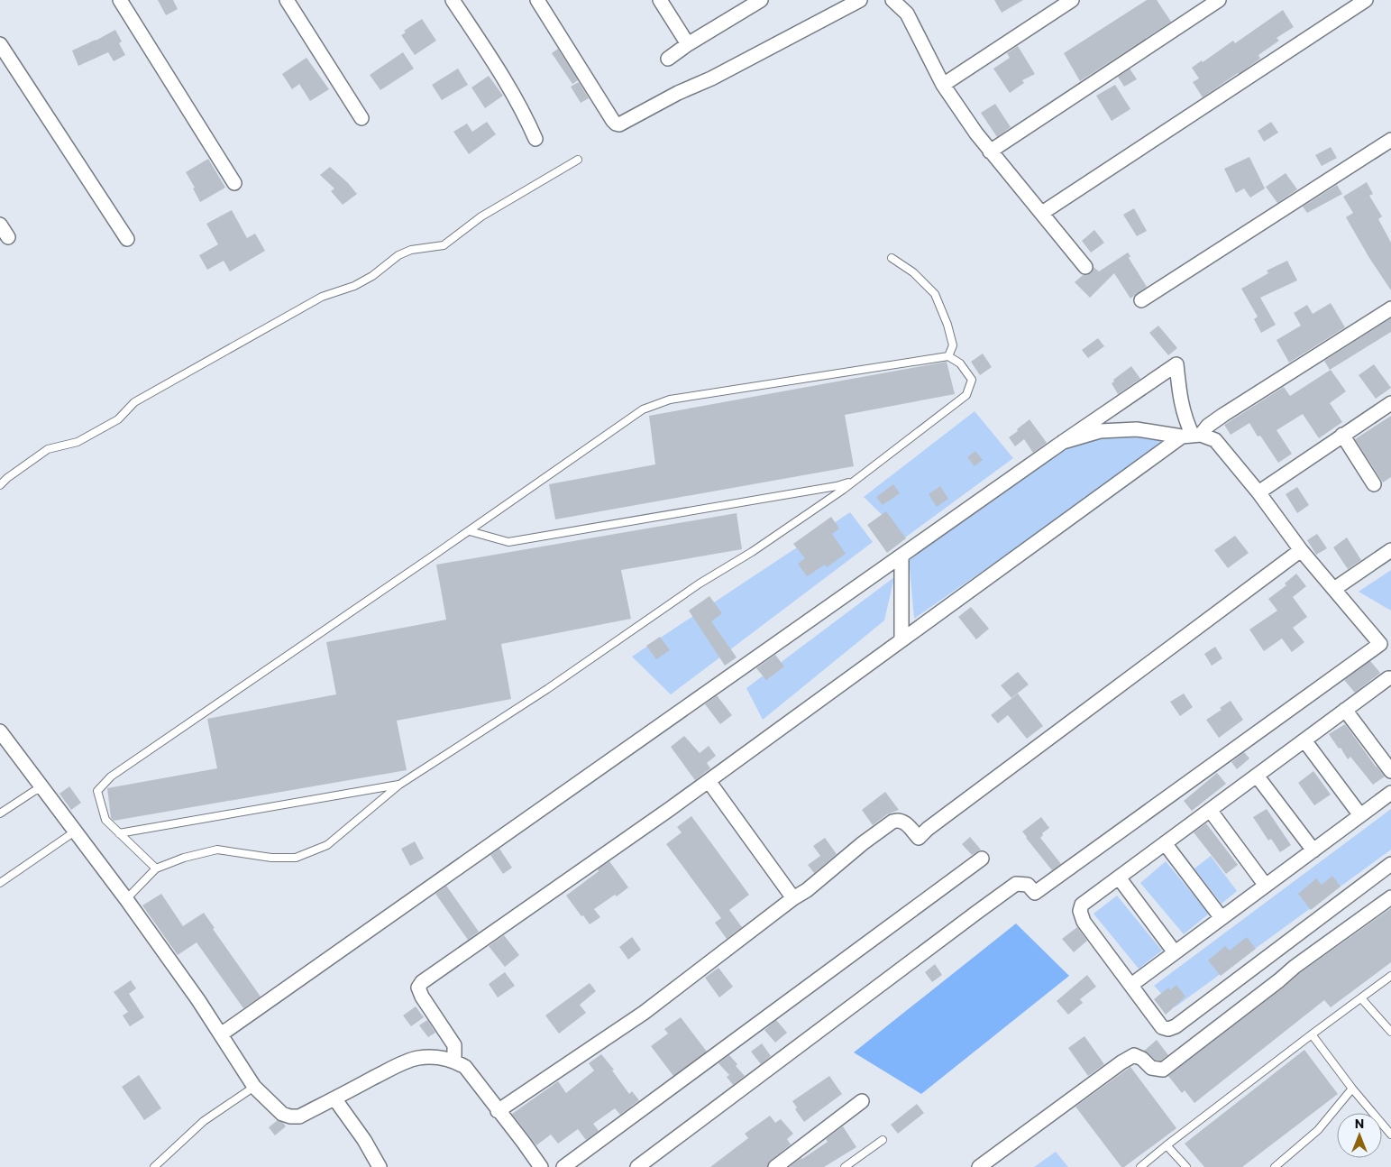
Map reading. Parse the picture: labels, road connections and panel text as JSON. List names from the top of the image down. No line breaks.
{"north":"top"}
